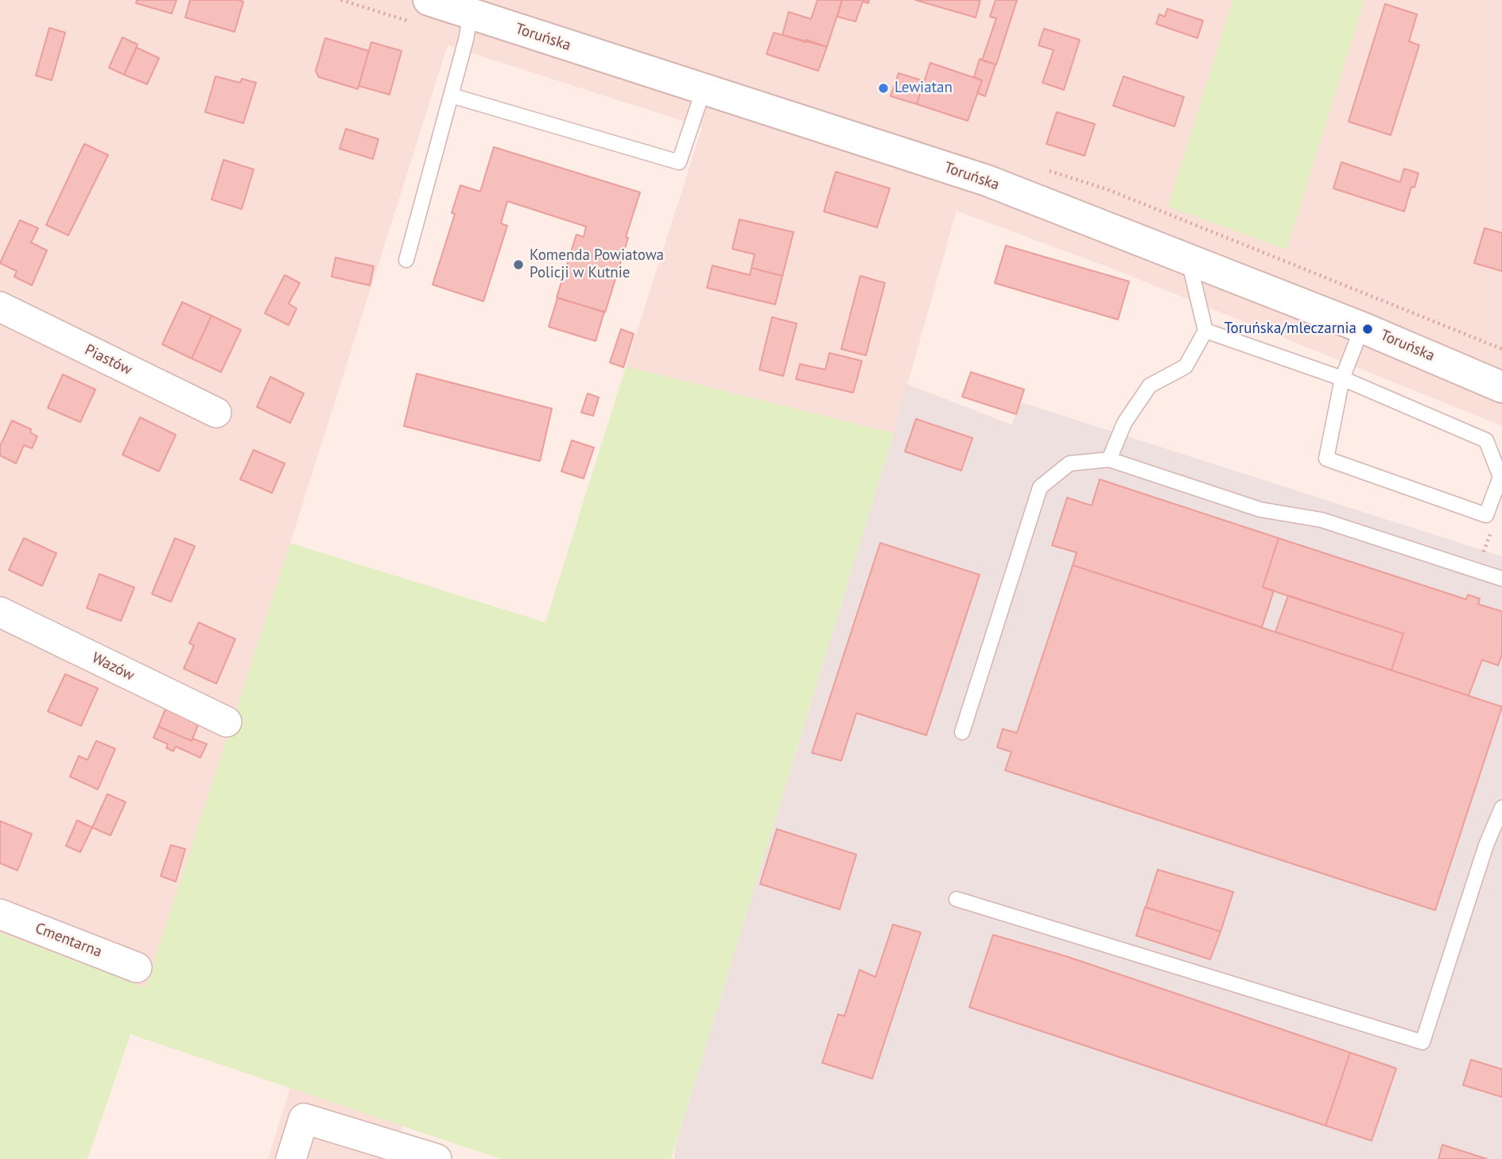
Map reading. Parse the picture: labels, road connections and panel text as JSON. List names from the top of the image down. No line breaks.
{"streets":{"street":["Toruńska","Piastów","Wazów","Cmentarna"]},"places":["Lewiatan","Komenda Powiatowa Policji w Kutnie","Toruńska/mleczarnia"]}
